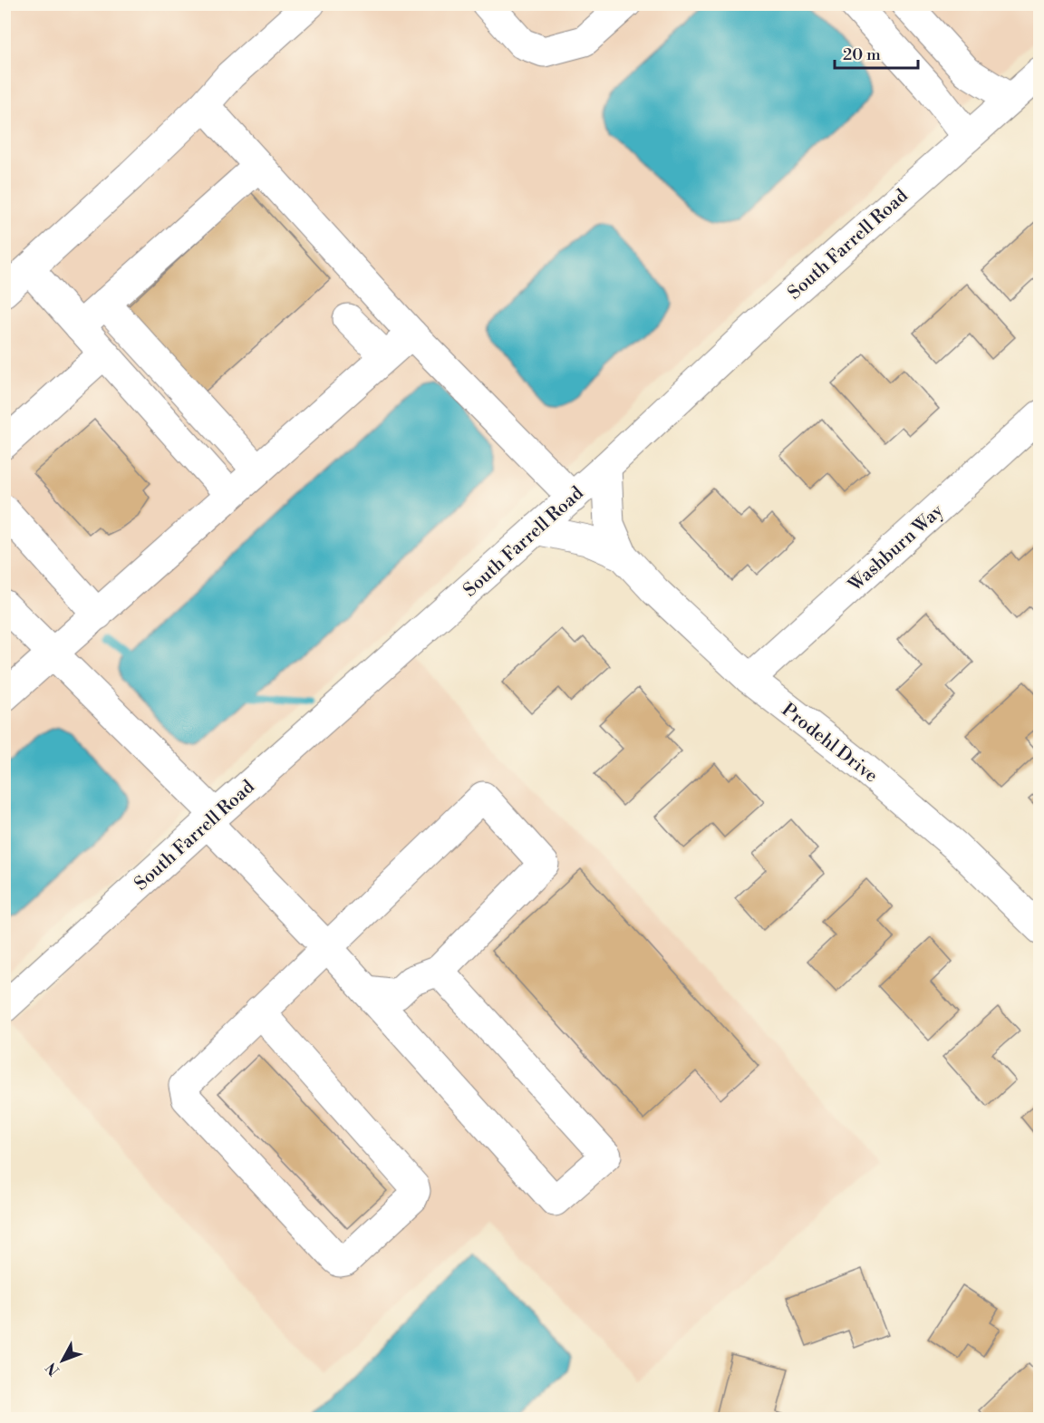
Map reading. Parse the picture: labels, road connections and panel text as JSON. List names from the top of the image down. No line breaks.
{"streets":{"street":["South Farrell Road","Washburn Way","Prodehl Drive"]},"crossings":[["South Farrell Road","Prodehl Drive"],["Washburn Way","Prodehl Drive"]],"scale_bar":"20 m","north":"bottom left"}
